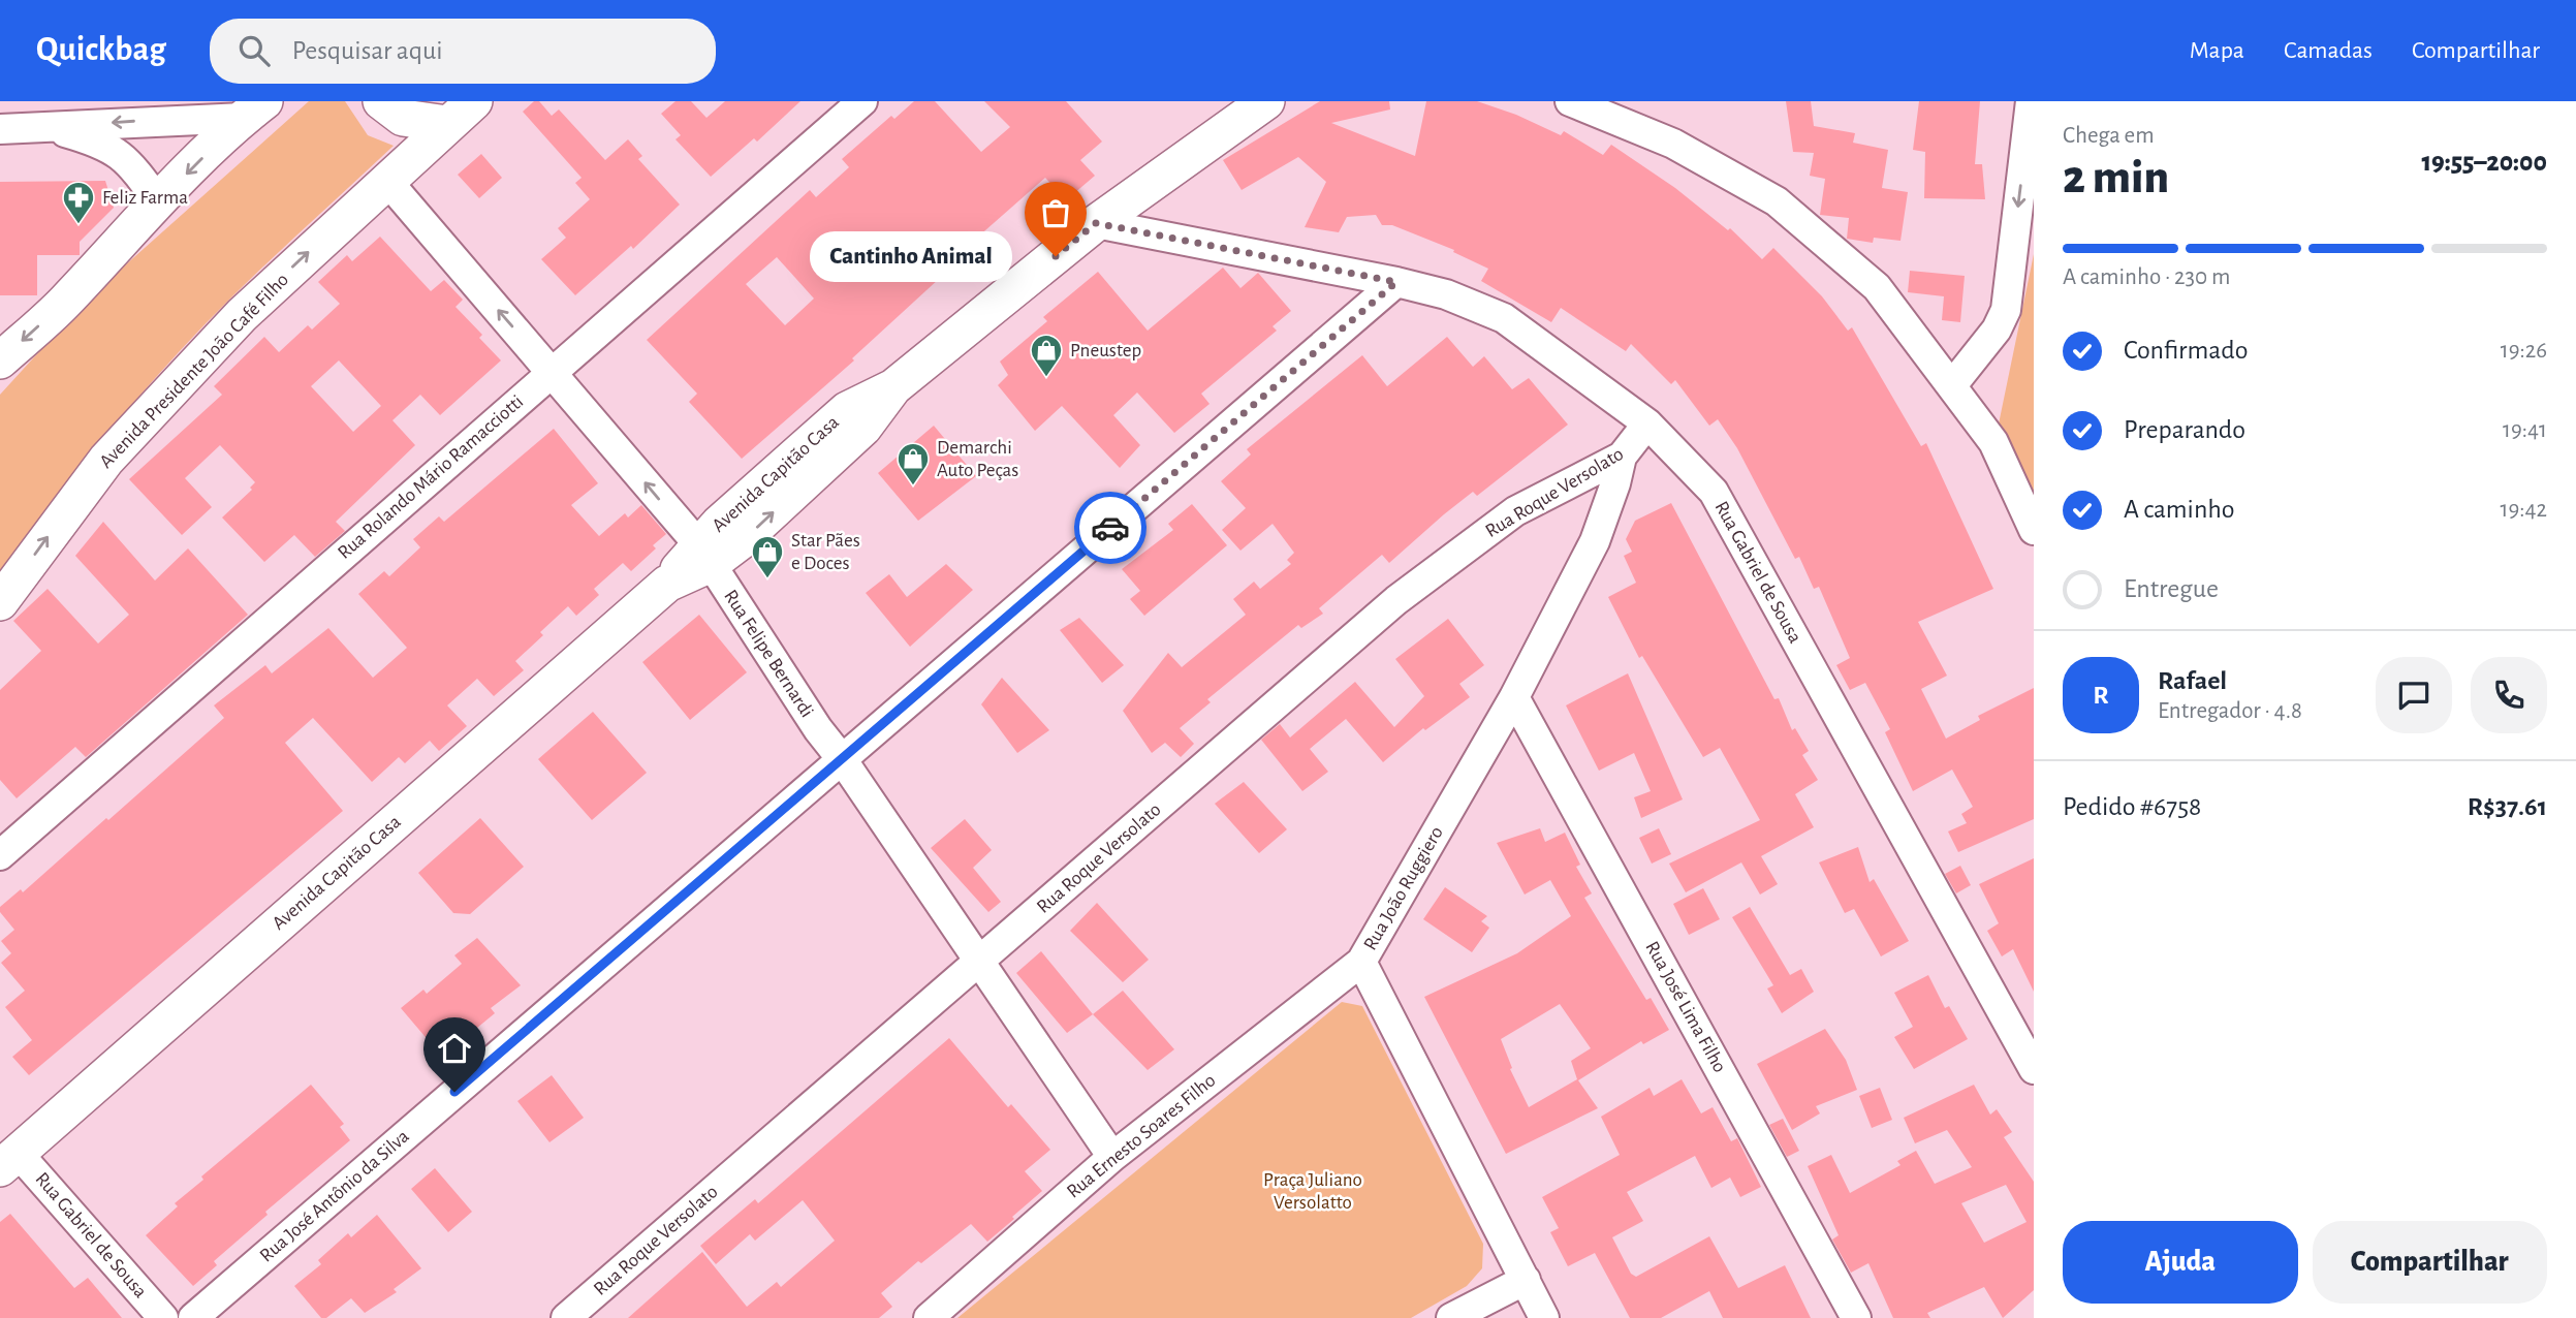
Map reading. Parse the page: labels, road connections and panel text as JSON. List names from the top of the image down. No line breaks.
{"streets":{"main road":["Avenida Presidente João Café Filho","Avenida Capitão Casa"],"street":["Rua Rolando Mário Ramacciotti","Rua Roque Versolato","Rua Gabriel de Sousa","Rua Felipe Bernardi","Rua João Ruggiero","Rua José Lima Filho","Rua Ernesto Soares Filho","Rua José Antônio da Silva"]},"crossings":[["Avenida Presidente João Café Filho","Rua Felipe Bernardi"],["Avenida Capitão Casa","Rua Gabriel de Sousa"],["Avenida Capitão Casa","Rua Felipe Bernardi"],["Rua Rolando Mário Ramacciotti","Rua Felipe Bernardi"],["Rua Roque Versolato","Rua Gabriel de Sousa"],["Rua Roque Versolato","Rua Felipe Bernardi"],["Rua Roque Versolato","Rua João Ruggiero"],["Rua Gabriel de Sousa","Rua José Antônio da Silva"],["Rua Felipe Bernardi","Rua Ernesto Soares Filho"],["Rua Felipe Bernardi","Rua José Antônio da Silva"],["Rua João Ruggiero","Rua José Lima Filho"],["Rua João Ruggiero","Rua Ernesto Soares Filho"]],"one_way":["Rua Felipe Bernardi"],"parks":["Praça Juliano Versolatto"],"places":{"pharmacy":["Feliz Farma"],"other":["Cantinho Animal"],"shop":["Pneustep","Demarchi Auto Peças","Star Pães e Doces"]},"page":{"header":"Quickbag","search":"Pesquisar aqui","nav":["Mapa","Camadas","Compartilhar"],"heading":["2 min","Chega em","19:55–20:00"],"panel":["Rafael","Entregador · 4.8","Pedido #6758","R$37.61"],"bar":"A caminho · 230 m","bubble":"Cantinho Animal","list":[["Confirmado","19:26"],["Preparando","19:41"],["A caminho","19:42"],"Entregue"],"round":"R","buttons":["Ajuda","Compartilhar"]}}
